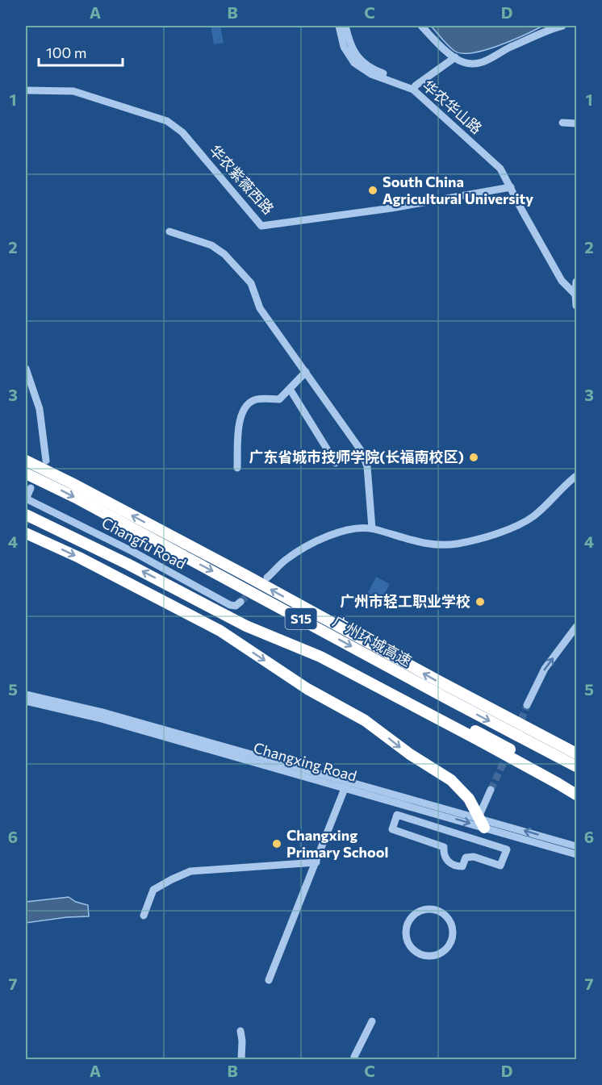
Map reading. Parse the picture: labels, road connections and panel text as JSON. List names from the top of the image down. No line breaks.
{"streets":{"highway":["S15","广州环城高速"],"street":["华农华山路","华农紫薇西路","Changfu Road","Changxing Road"]},"crossings":[["华农华山路","华农紫薇西路"]],"places":["South China Agricultural University","广东省城市技师学院(长福南校区)","广州市轻工职业学校","Changxing Primary School"],"scale_bar":"100 m","grid":{"columns":["A","B","C","D"],"rows":["1","2","3","4","5","6","7"]}}
